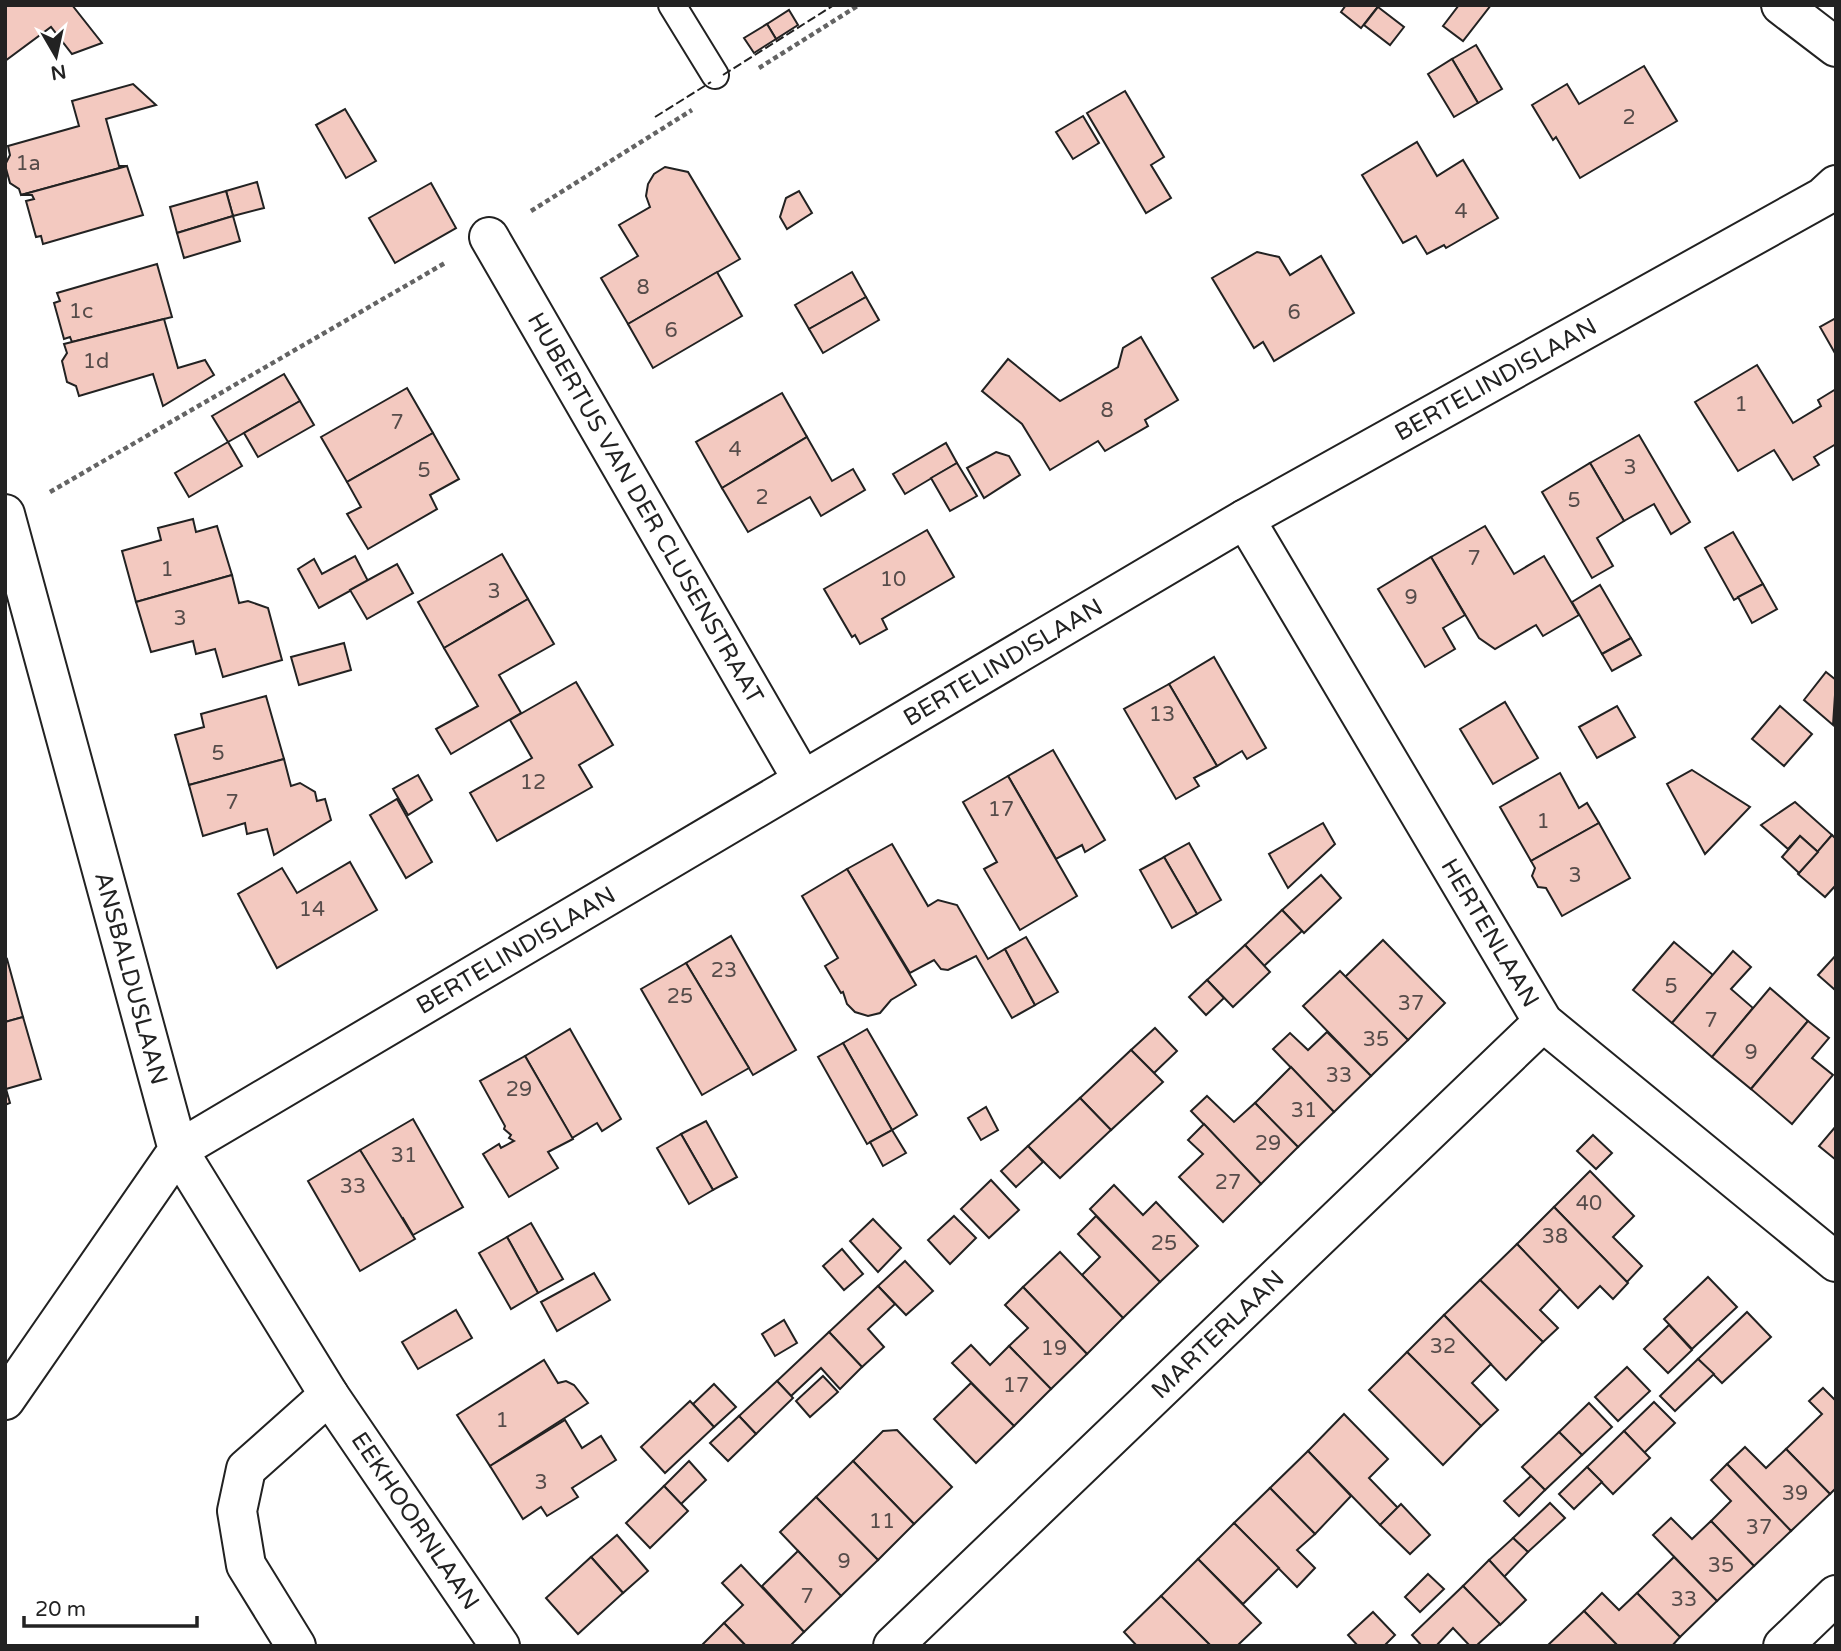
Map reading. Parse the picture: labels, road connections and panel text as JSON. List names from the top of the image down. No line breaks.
{"streets":{"street":["BERTELINDISLAAN","HUBERTUS VAN DER CLUSENSTRAAT","HERTENLAAN","ANSBALDUSLAAN","MARTERLAAN","EEKHOORNLAAN"]},"crossings":[["BERTELINDISLAAN","HUBERTUS VAN DER CLUSENSTRAAT"],["BERTELINDISLAAN","HERTENLAAN"],["BERTELINDISLAAN","ANSBALDUSLAAN"],["BERTELINDISLAAN","EEKHOORNLAAN"],["HERTENLAAN","MARTERLAAN"],["ANSBALDUSLAAN","EEKHOORNLAAN"]],"house_numbers":["2","1a","4","8","1c","6","6","1d","1","8","7","4","3","5","2","5","7","1","10","3","9","3","13","5","12","7","17","1","3","14","23","5","25","37","7","35","9","33","29","31","29","31","27","33","40","38","25","32","19","17","1","3","39","11","37","9","35","7","33"],"scale_bar":"20 m","north":"bottom"}
